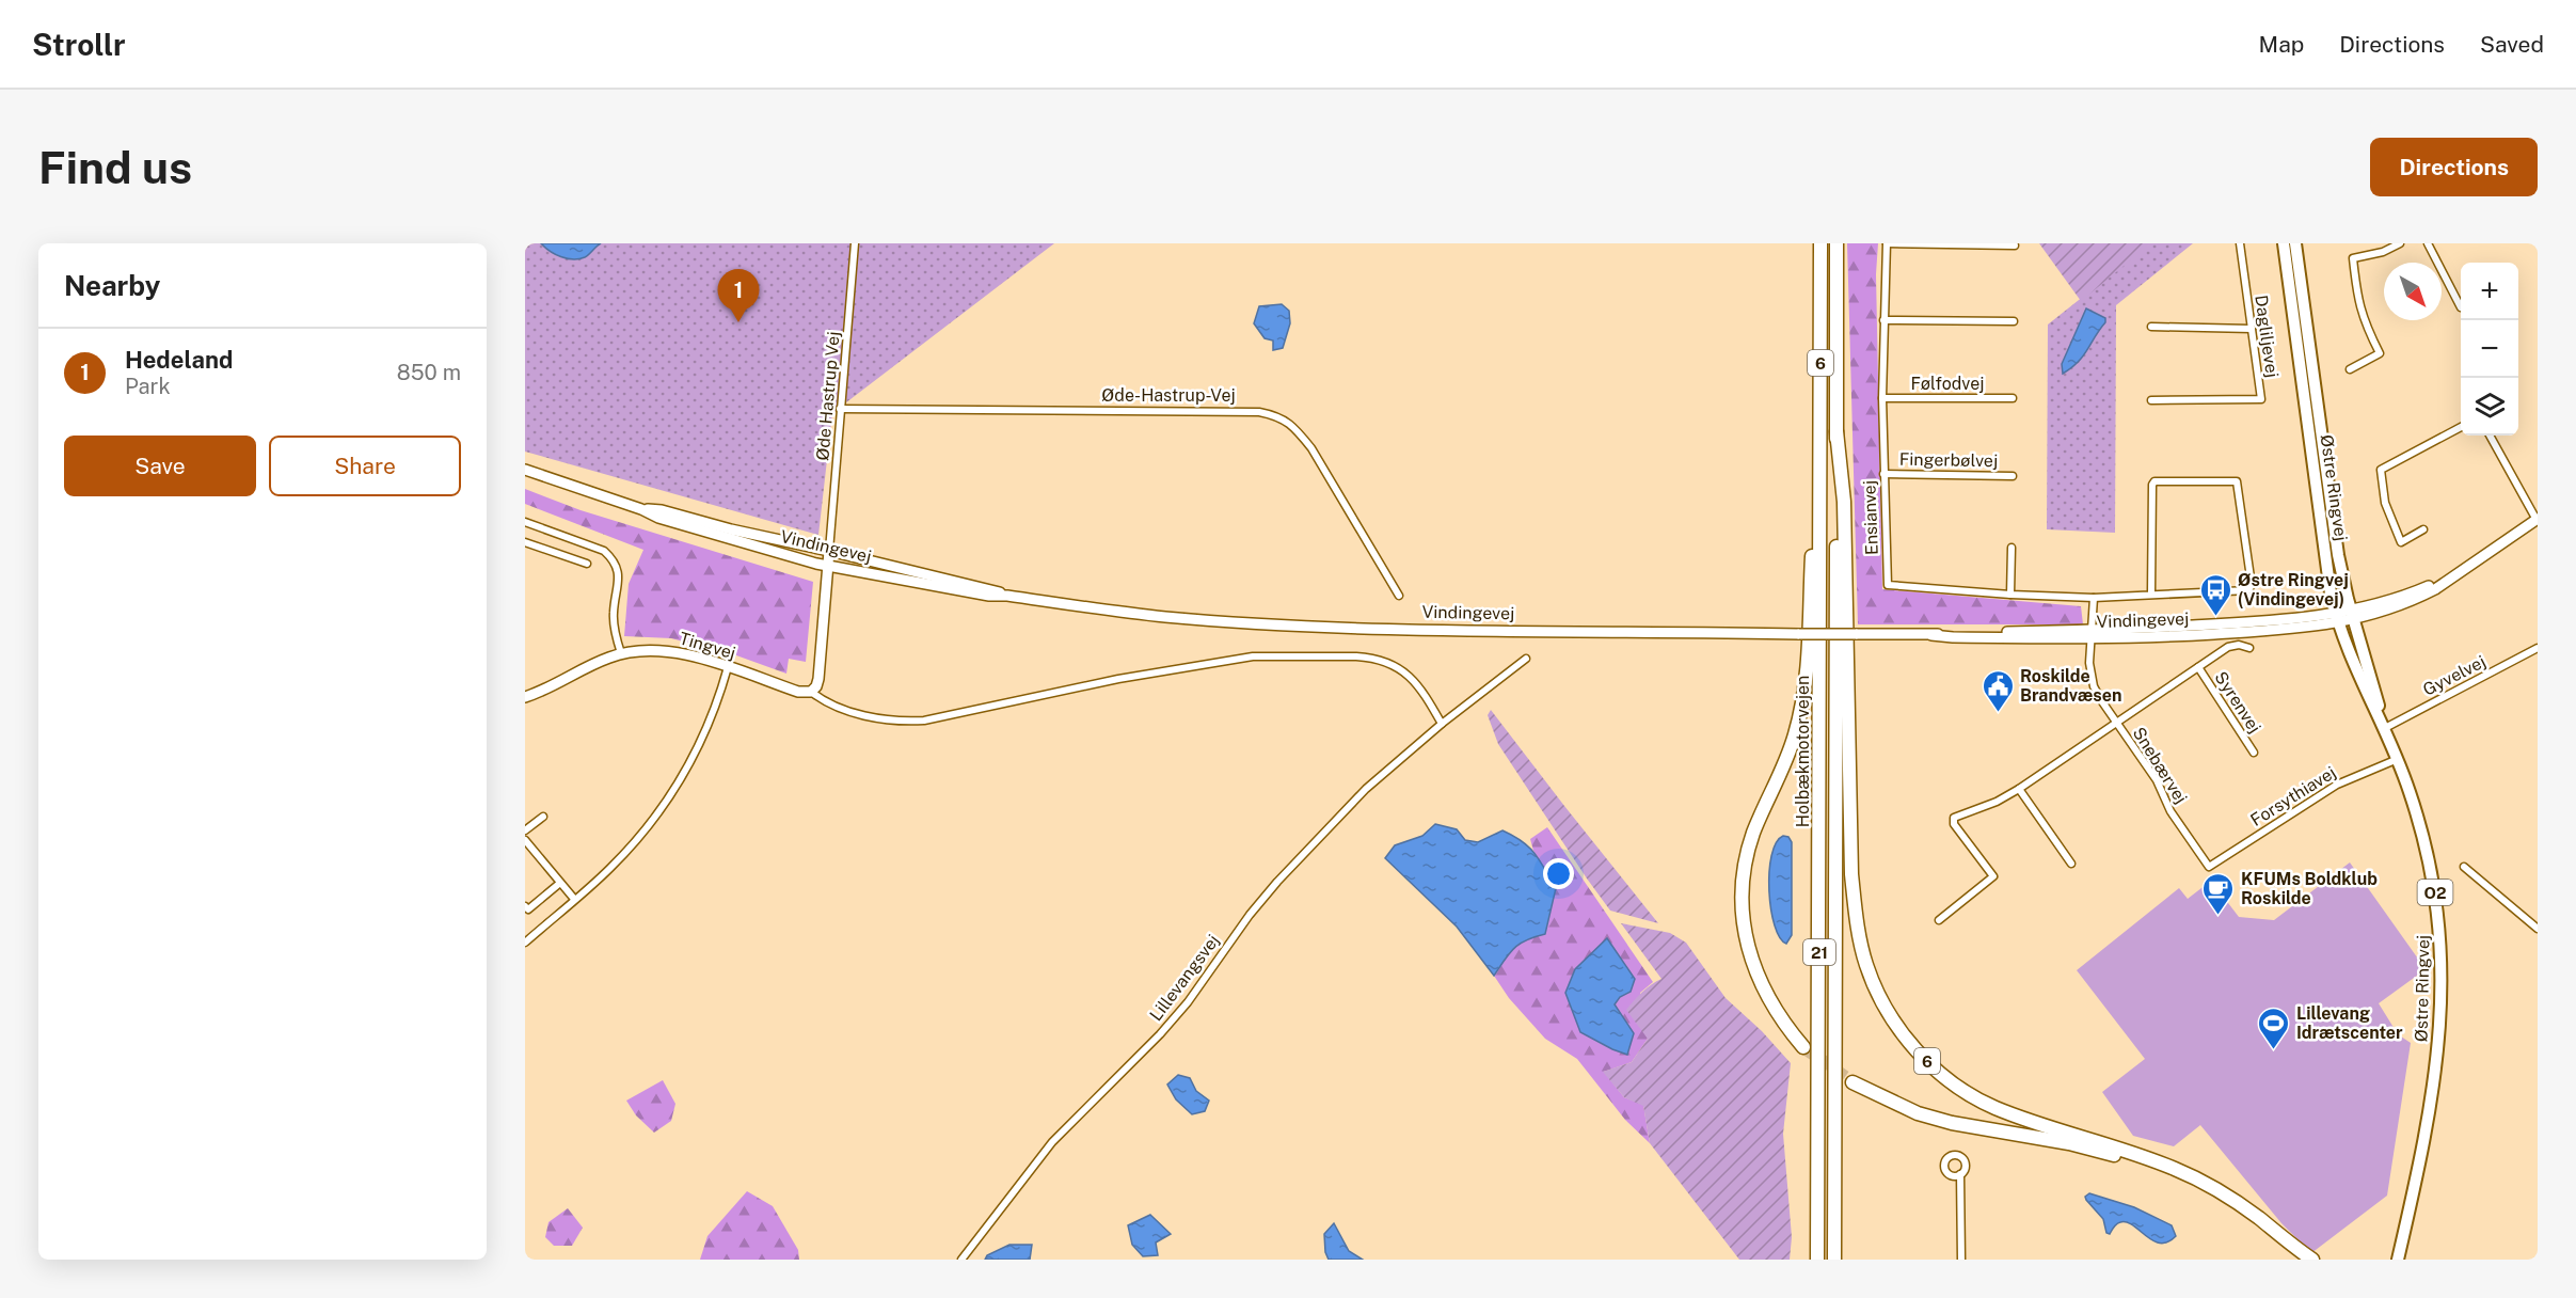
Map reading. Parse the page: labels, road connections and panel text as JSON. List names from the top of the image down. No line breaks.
{"streets":{"highway":["6","Holbækmotorvejen","21"],"main road":["Østre Ringvej","Vindingevej","Tingvej","O2"],"street":["Dagliljevej","Følfodvej","Øde-Hastrup-Vej","Øde Hastrup Vej","Fingerbølvej","Ensianvej","Gyvelvej","Syrenvej","Snebærvej","Forsythiavej","Lillevangsvej"]},"crossings":[["6","Holbækmotorvejen"],["Følfodvej","Ensianvej"],["Øde-Hastrup-Vej","Øde Hastrup Vej"],["Øde Hastrup Vej","Vindingevej"],["Fingerbølvej","Ensianvej"],["Østre Ringvej","Vindingevej"],["Østre Ringvej","Gyvelvej"],["Østre Ringvej","Forsythiavej"],["Ensianvej","Snebærvej"],["Vindingevej","Snebærvej"],["Snebærvej","Forsythiavej"]],"places":{"bus stop":["Østre Ringvej (Vindingevej)"],"public building":["Roskilde Brandvæsen"],"cafe":["KFUMs Boldklub Roskilde"],"sports":["Lillevang Idrætscenter"]},"north":"bottom right","page":{"header":"Strollr","nav":["Map","Directions","Saved"],"buttons":["Directions",["Save","Share"]],"title":"Find us","heading":"Nearby","map_buttons":["+","−"],"pins":"1","list":[{"mark":"1","name":"Hedeland","note":"Park","value":"850 m"}]}}
